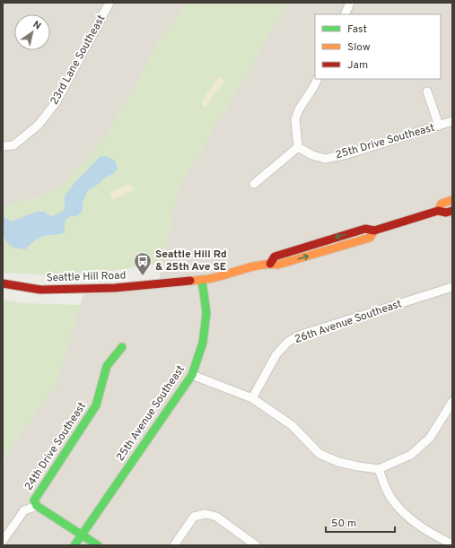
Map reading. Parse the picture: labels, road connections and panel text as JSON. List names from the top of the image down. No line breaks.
{"streets":{"street":["23rd Lane Southeast","25th Drive Southeast","Seattle Hill Road","26th Avenue Southeast","25th Avenue Southeast","24th Drive Southeast"]},"crossings":[["Seattle Hill Road","25th Avenue Southeast"]],"places":{"bus stop":["Seattle Hill Rd & 25th Ave SE"]},"legend":["Fast","Slow","Jam"],"scale_bar":"50 m","north":"top right"}
